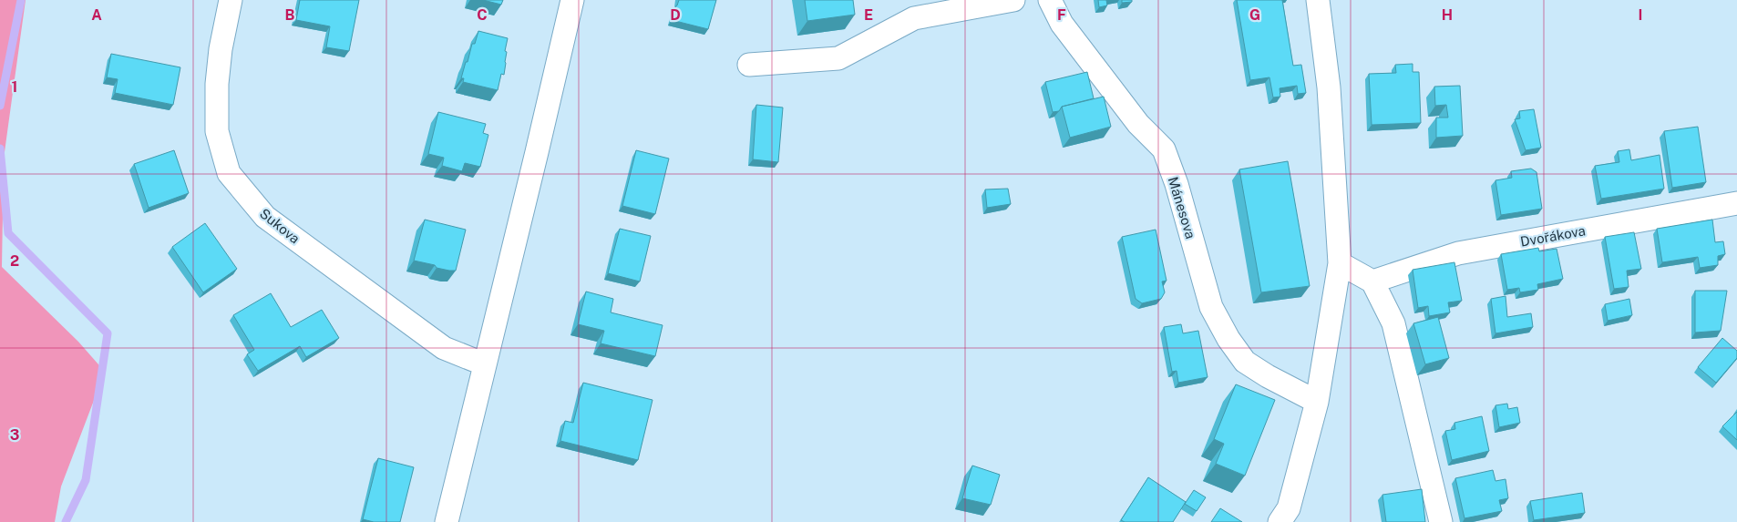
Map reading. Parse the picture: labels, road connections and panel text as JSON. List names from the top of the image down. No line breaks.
{"streets":{"street":["Mánesova","Sukova","Dvořákova"]},"grid":{"columns":["A","B","C","D","E","F","G","H","I"],"rows":["1","2","3"]}}
